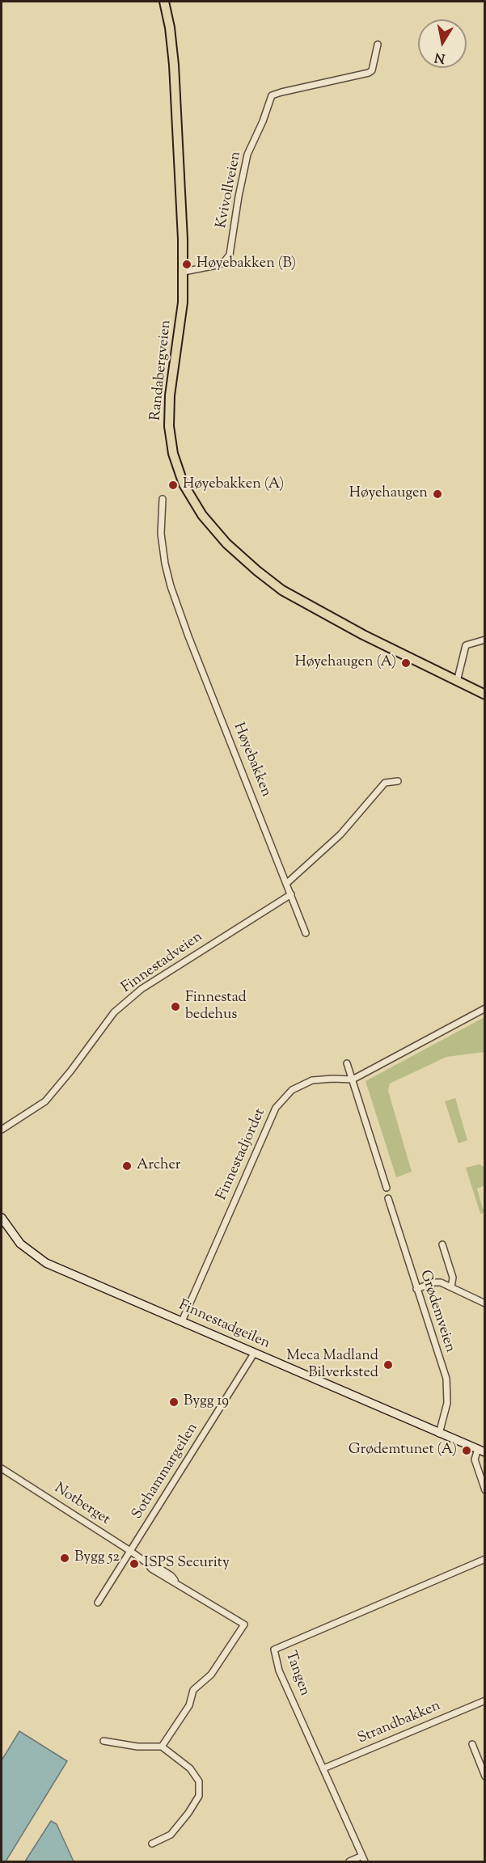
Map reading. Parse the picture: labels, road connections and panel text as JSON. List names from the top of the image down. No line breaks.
{"streets":{"highway":["Randabergveien"],"main road":["Finnestadgeilen"],"street":["Kvivollveien","Høyebakken","Finnestadveien","Finnestadjordet","Grødemveien","Sothammargeilen","Notberget","Tangen","Strandbakken"]},"crossings":[["Kvivollveien","Randabergveien"],["Finnestadjordet","Finnestadgeilen"],["Grødemveien","Finnestadgeilen"],["Finnestadgeilen","Sothammargeilen"],["Sothammargeilen","Notberget"],["Tangen","Strandbakken"]],"places":["Høyebakken (B)","Høyebakken (A)","Høyehaugen","Høyehaugen (A)","Finnestad bedehus","Archer","Meca Madland Bilverksted","Bygg 19","Grødemtunet (A)","Bygg 52","ISPS Security"],"north":"bottom"}
